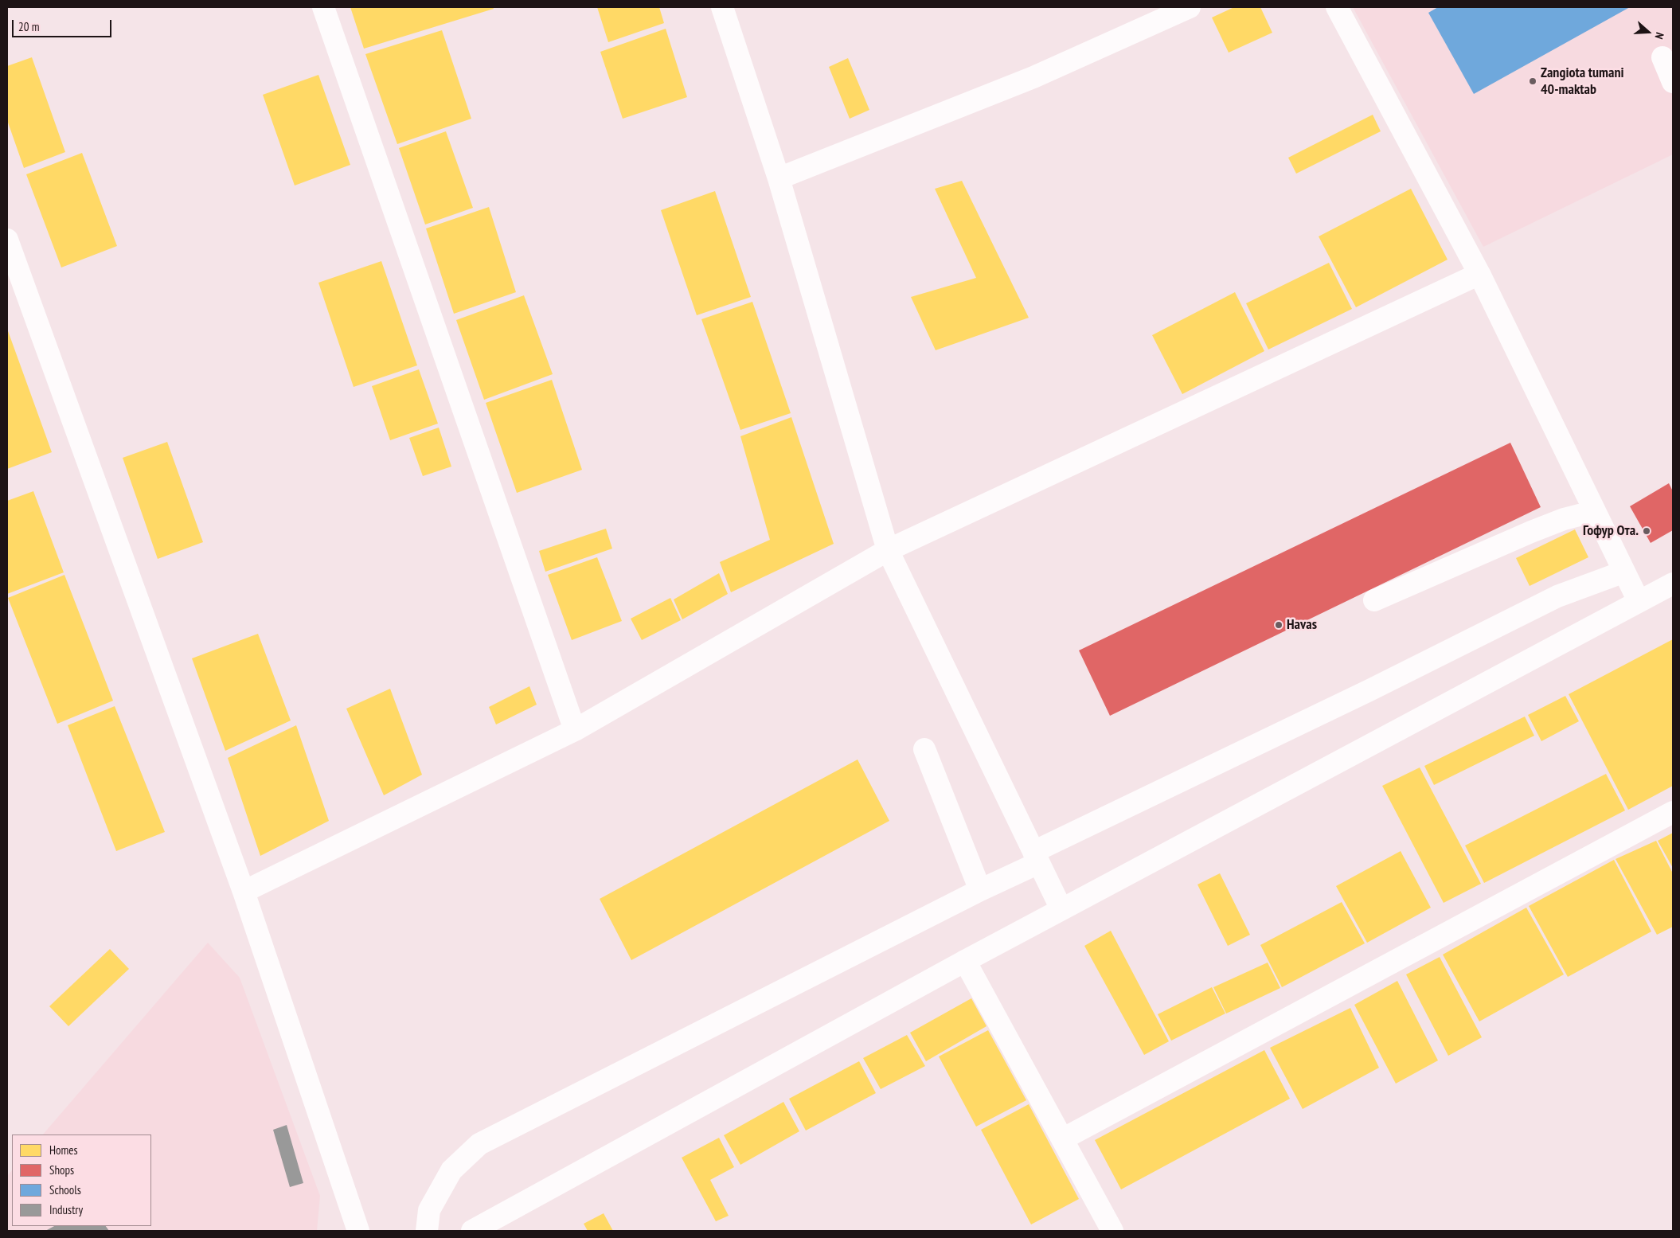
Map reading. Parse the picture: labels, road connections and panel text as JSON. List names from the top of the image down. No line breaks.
{"places":["Zangiota tumani 40-maktab","Гофур Ота.","Havas"],"legend":["Homes","Shops","Schools","Industry"],"scale_bar":"20 m","north":"right"}
